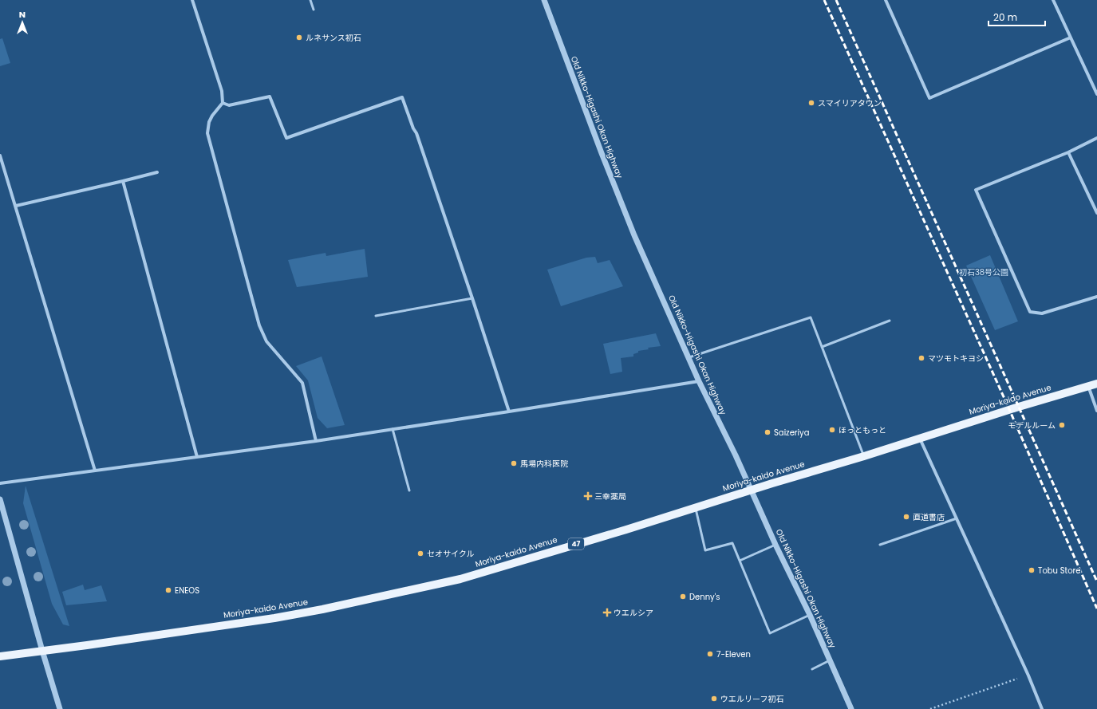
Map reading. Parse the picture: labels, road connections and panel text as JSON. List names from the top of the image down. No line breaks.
{"streets":{"main road":["Moriya-kaido Avenue","47"],"street":["Old Nikko-Higashi Okan Highway"]},"crossings":[["Old Nikko-Higashi Okan Highway","Moriya-kaido Avenue"]],"parks":["初石38号公園"],"places":{"other":["ルネサンス初石","スマイリアタウン","マツモトキヨシ","モデルルーム","ほっともっと","Saizeriya","馬場内科医院","直道書店","セオサイクル","Tobu Store","ENEOS","Denny's","7-Eleven","ウエルリーフ初石"],"health":["三幸薬局","ウエルシア"]},"scale_bar":"20 m","north":"top"}
